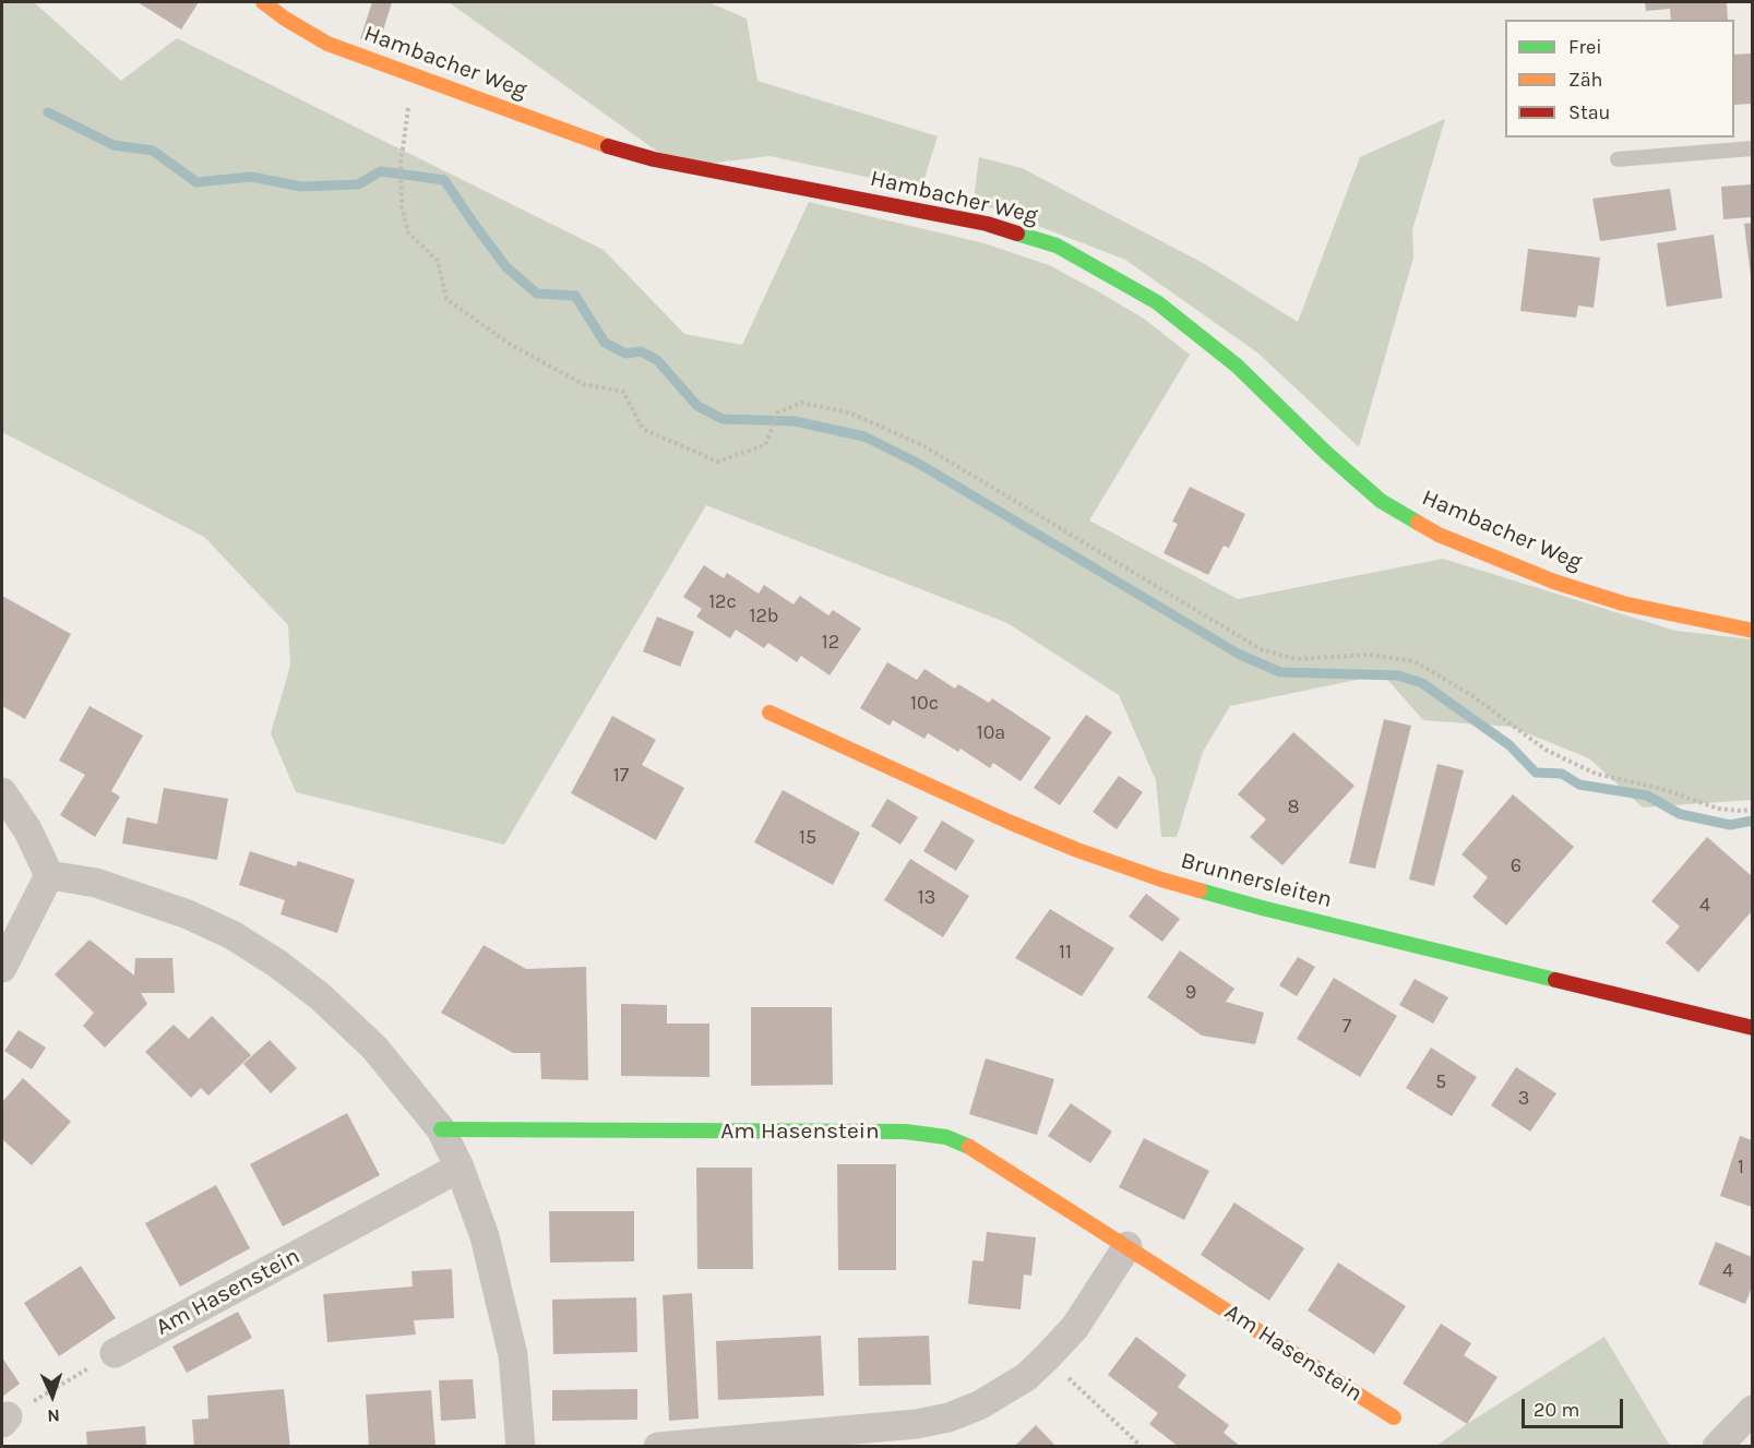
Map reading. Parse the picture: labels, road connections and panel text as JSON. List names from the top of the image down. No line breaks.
{"streets":{"street":["Hambacher Weg","Brunnersleiten","Am Hasenstein"]},"house_numbers":["12c","12b","12","10c","10a","17","8","15","6","13","4","11","9","7","5","3","1","4"],"legend":["Frei","Zäh","Stau"],"scale_bar":"20 m","north":"bottom"}
